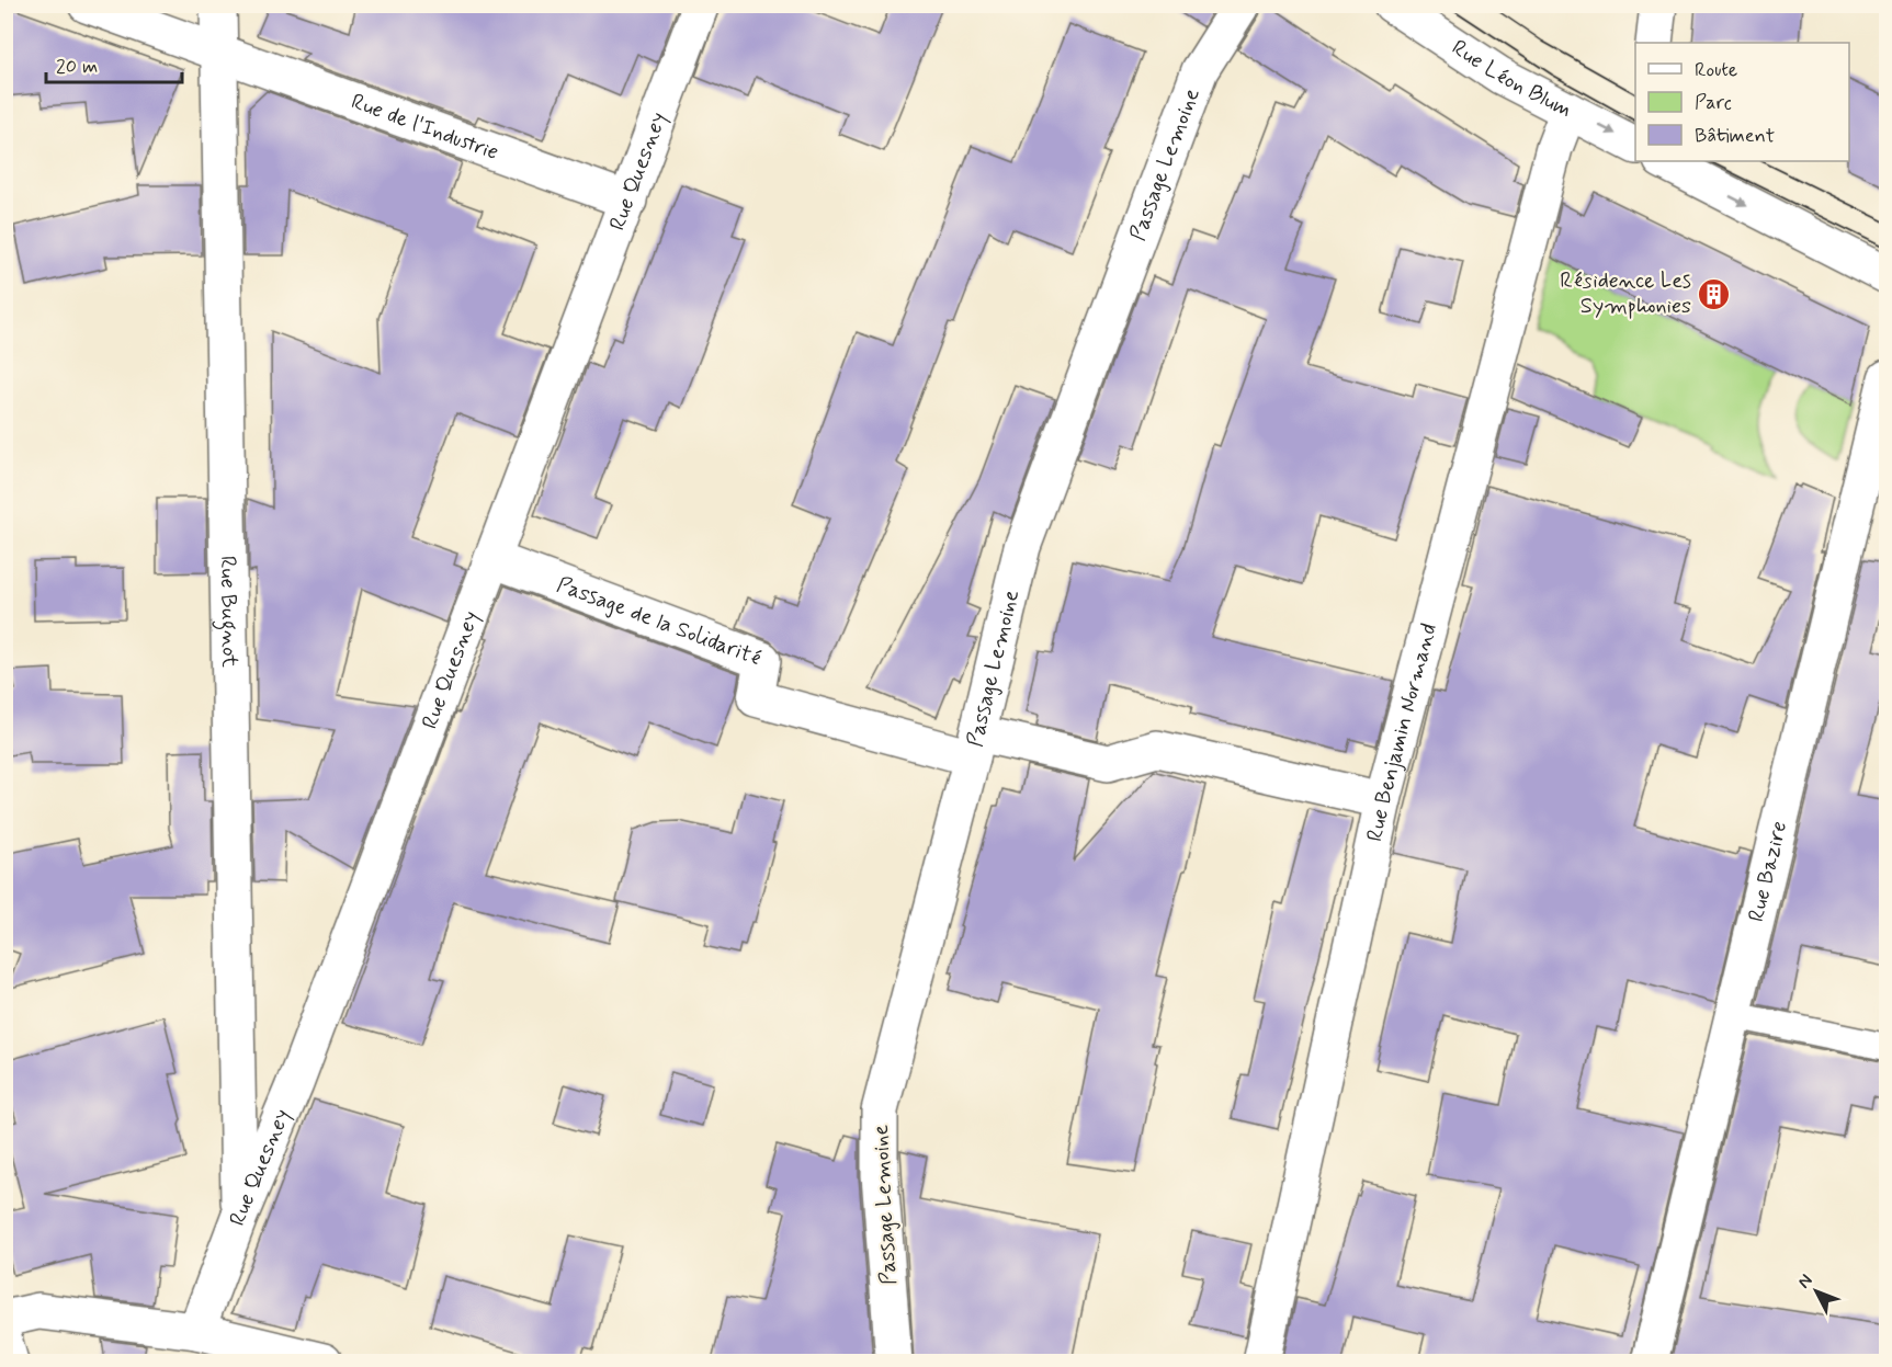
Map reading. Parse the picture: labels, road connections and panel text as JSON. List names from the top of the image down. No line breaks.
{"streets":{"street":["Rue Léon Blum","Rue de l'Industrie","Passage Lemoine","Rue Quesney","Rue Bugnot","Passage de la Solidarité","Rue Benjamin Normand","Rue Bazire"]},"crossings":[["Rue Léon Blum","Rue Benjamin Normand"],["Rue de l'Industrie","Rue Quesney"],["Rue de l'Industrie","Rue Bugnot"],["Passage Lemoine","Passage de la Solidarité"],["Rue Quesney","Rue Bugnot"],["Rue Quesney","Passage de la Solidarité"],["Passage de la Solidarité","Rue Benjamin Normand"]],"places":{"building":["Résidence Les Symphonies"]},"legend":["Route","Parc","Bâtiment"],"scale_bar":"20 m","north":"top left"}
